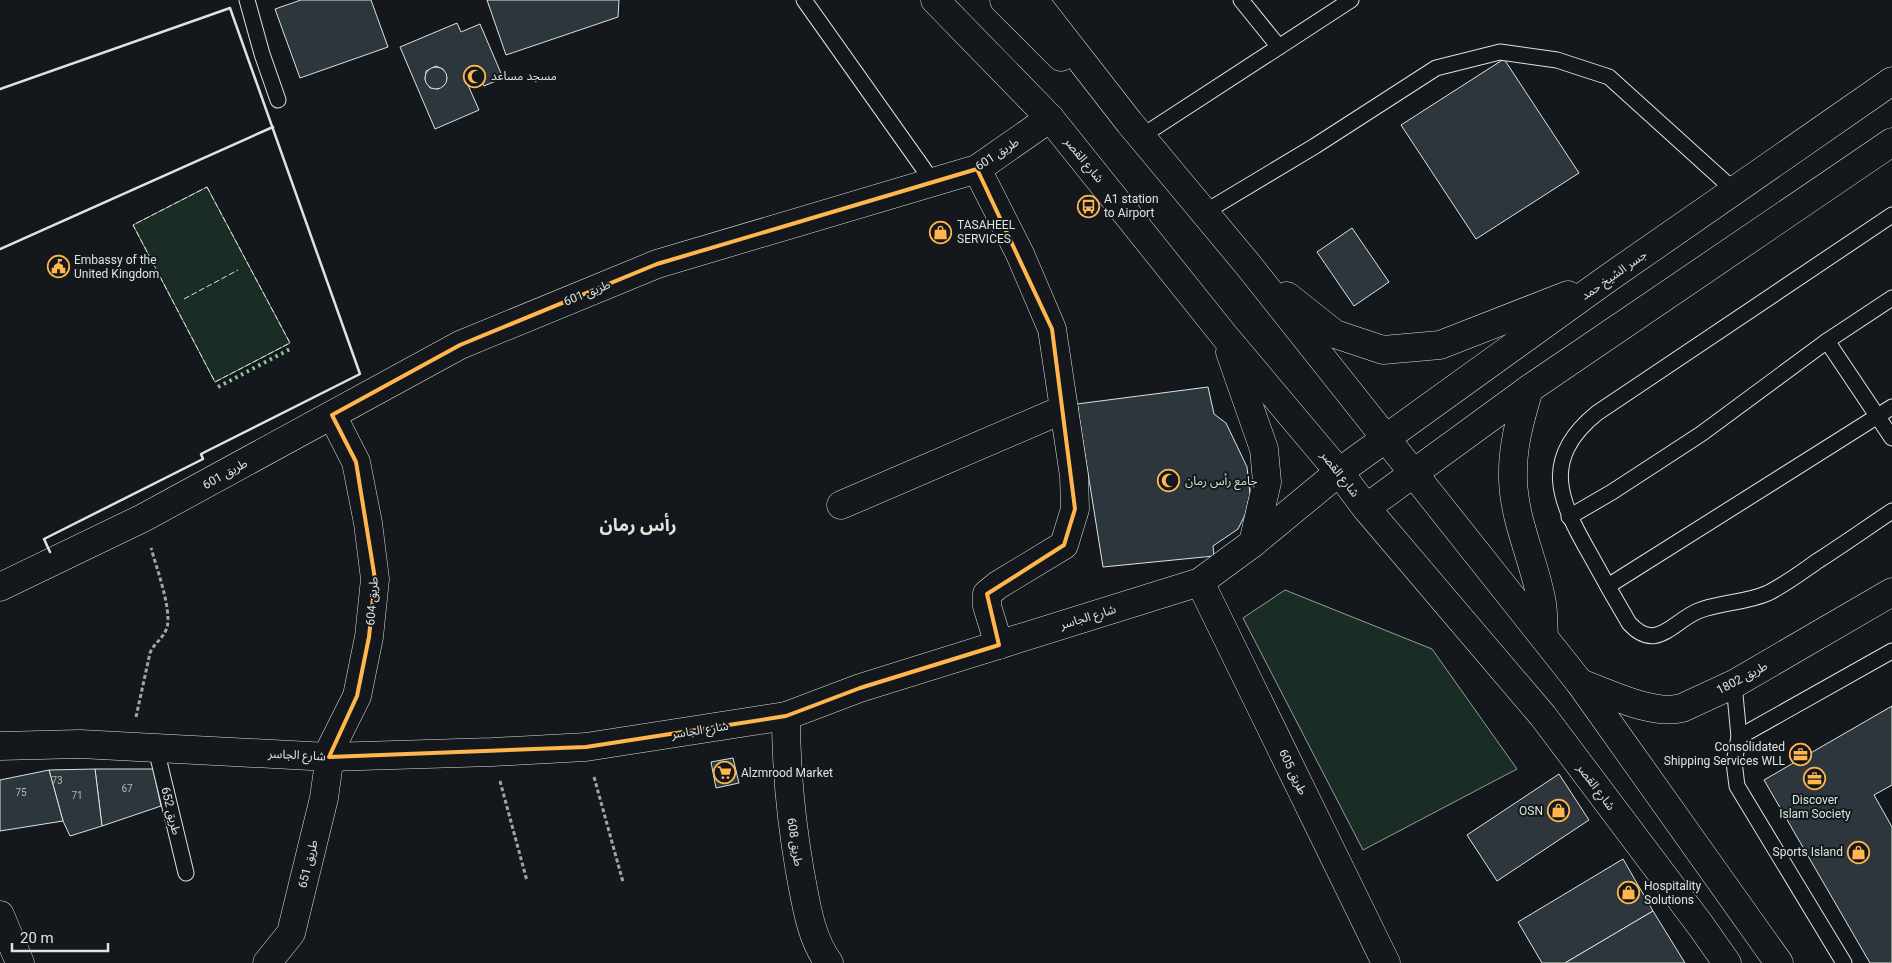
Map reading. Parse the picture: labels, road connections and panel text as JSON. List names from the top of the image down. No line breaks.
{"streets":{"street":["طريق 601","شارع القصر","جسر الشيخ حمد","طريق 604","شارع الجاسر","طريق 1802","طريق 605","طريق 608","طريق 651"],"lane":["طريق 652"]},"crossings":[["طريق 601","شارع القصر"],["طريق 601","طريق 604"],["شارع القصر","جسر الشيخ حمد"],["شارع القصر","شارع الجاسر"],["جسر الشيخ حمد","شارع الجاسر"],["طريق 604","شارع الجاسر"],["طريق 604","طريق 651"],["شارع الجاسر","طريق 605"],["شارع الجاسر","طريق 652"],["شارع الجاسر","طريق 608"],["شارع الجاسر","طريق 651"]],"districts":["رأس رمان"],"places":{"mosque":["مسجد مساعد","جامع رأس رمان"],"bus stop":["A1 station to Airport"],"shop":["TASAHEEL SERVICES","OSN","Sports Island","Hospitality Solutions"],"public building":["Embassy of the United Kingdom"],"office":["Consolidated Shipping Services WLL","Discover Islam Society"],"supermarket":["Alzmrood Market"]},"house_numbers":["73","67","75","71"],"scale_bar":"20 m"}
